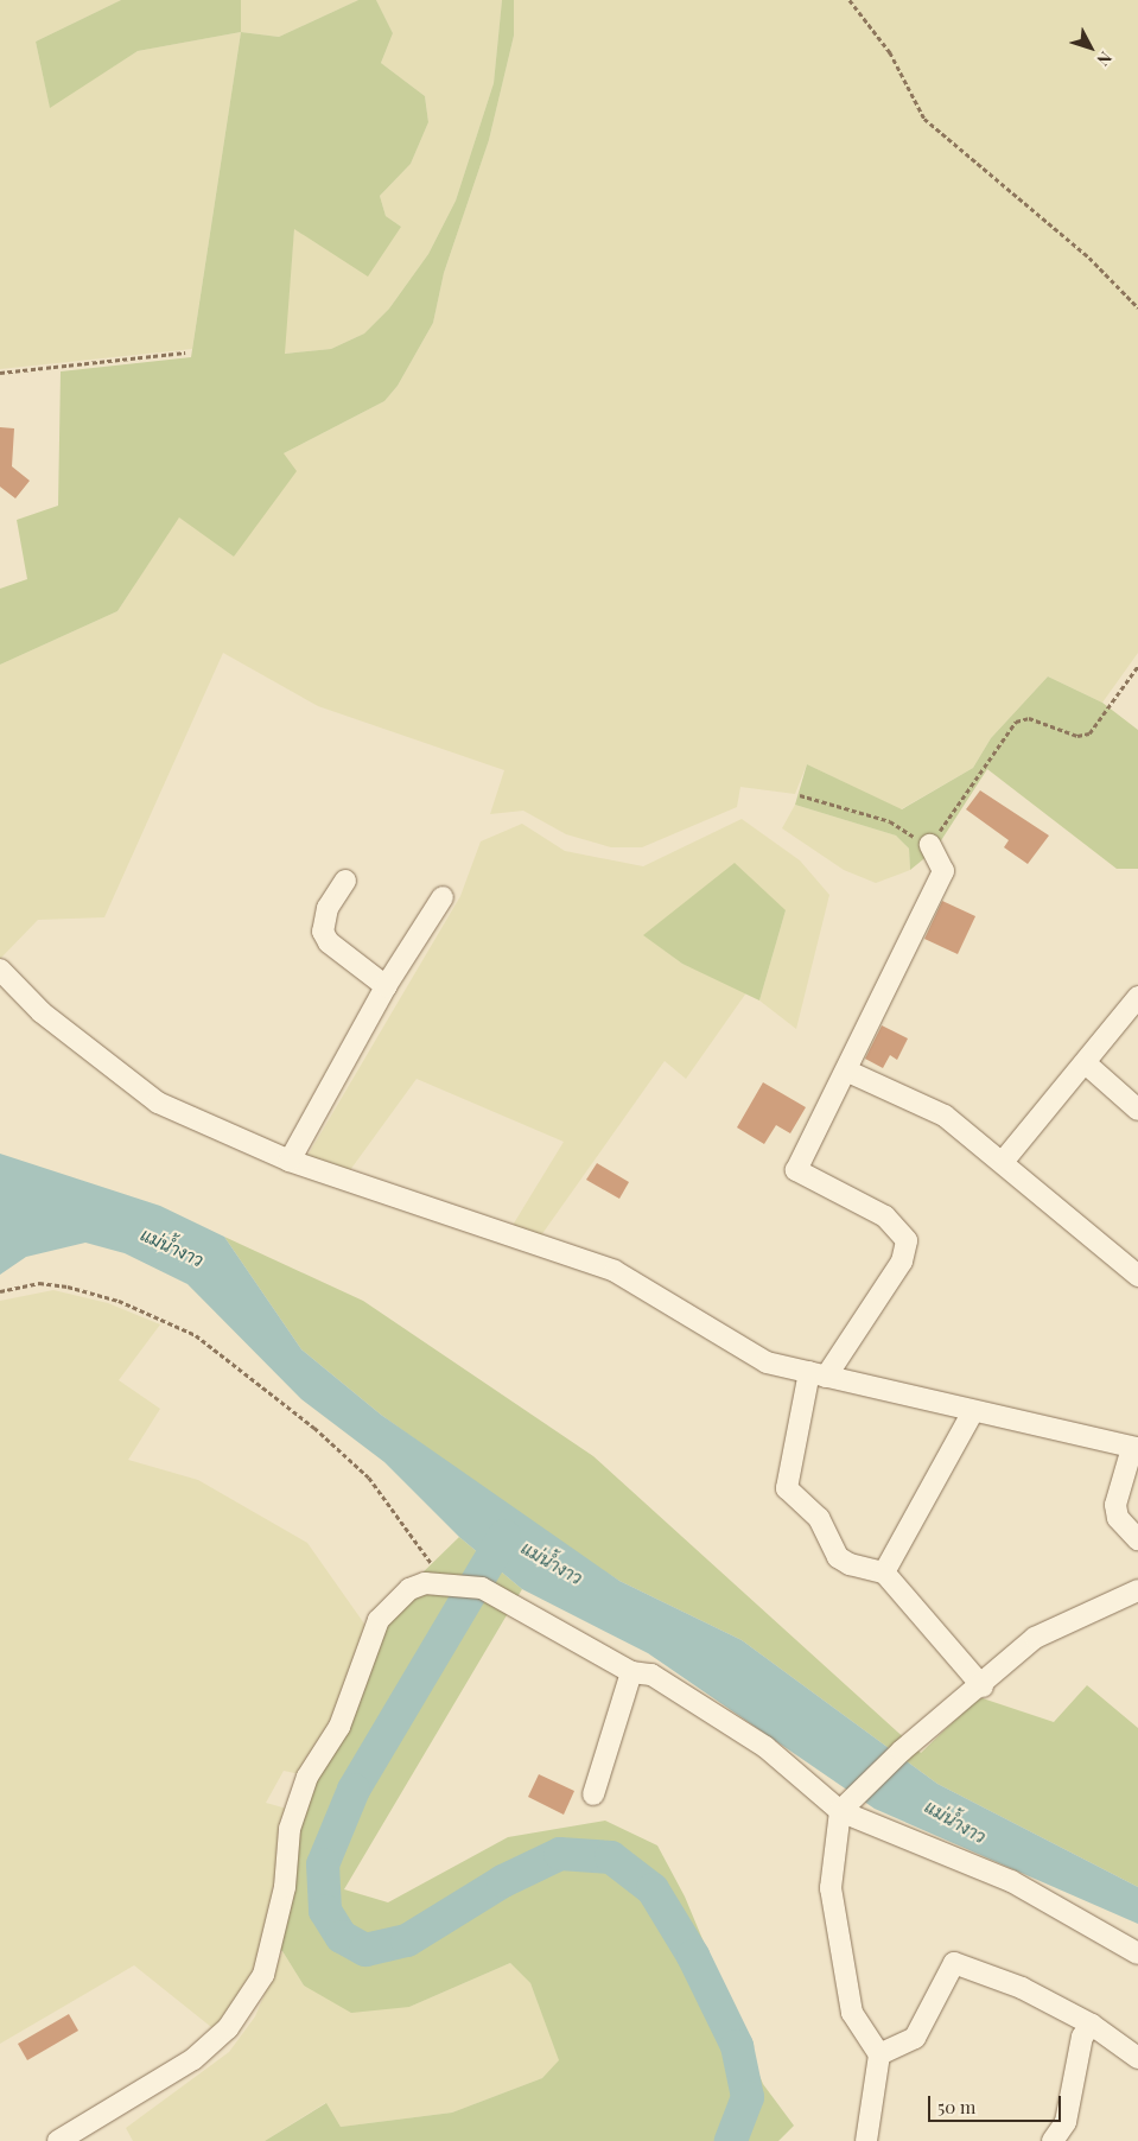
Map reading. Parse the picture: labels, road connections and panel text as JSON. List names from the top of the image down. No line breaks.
{"water":["แม่น้ำงาว"],"scale_bar":"50 m","north":"bottom right"}
